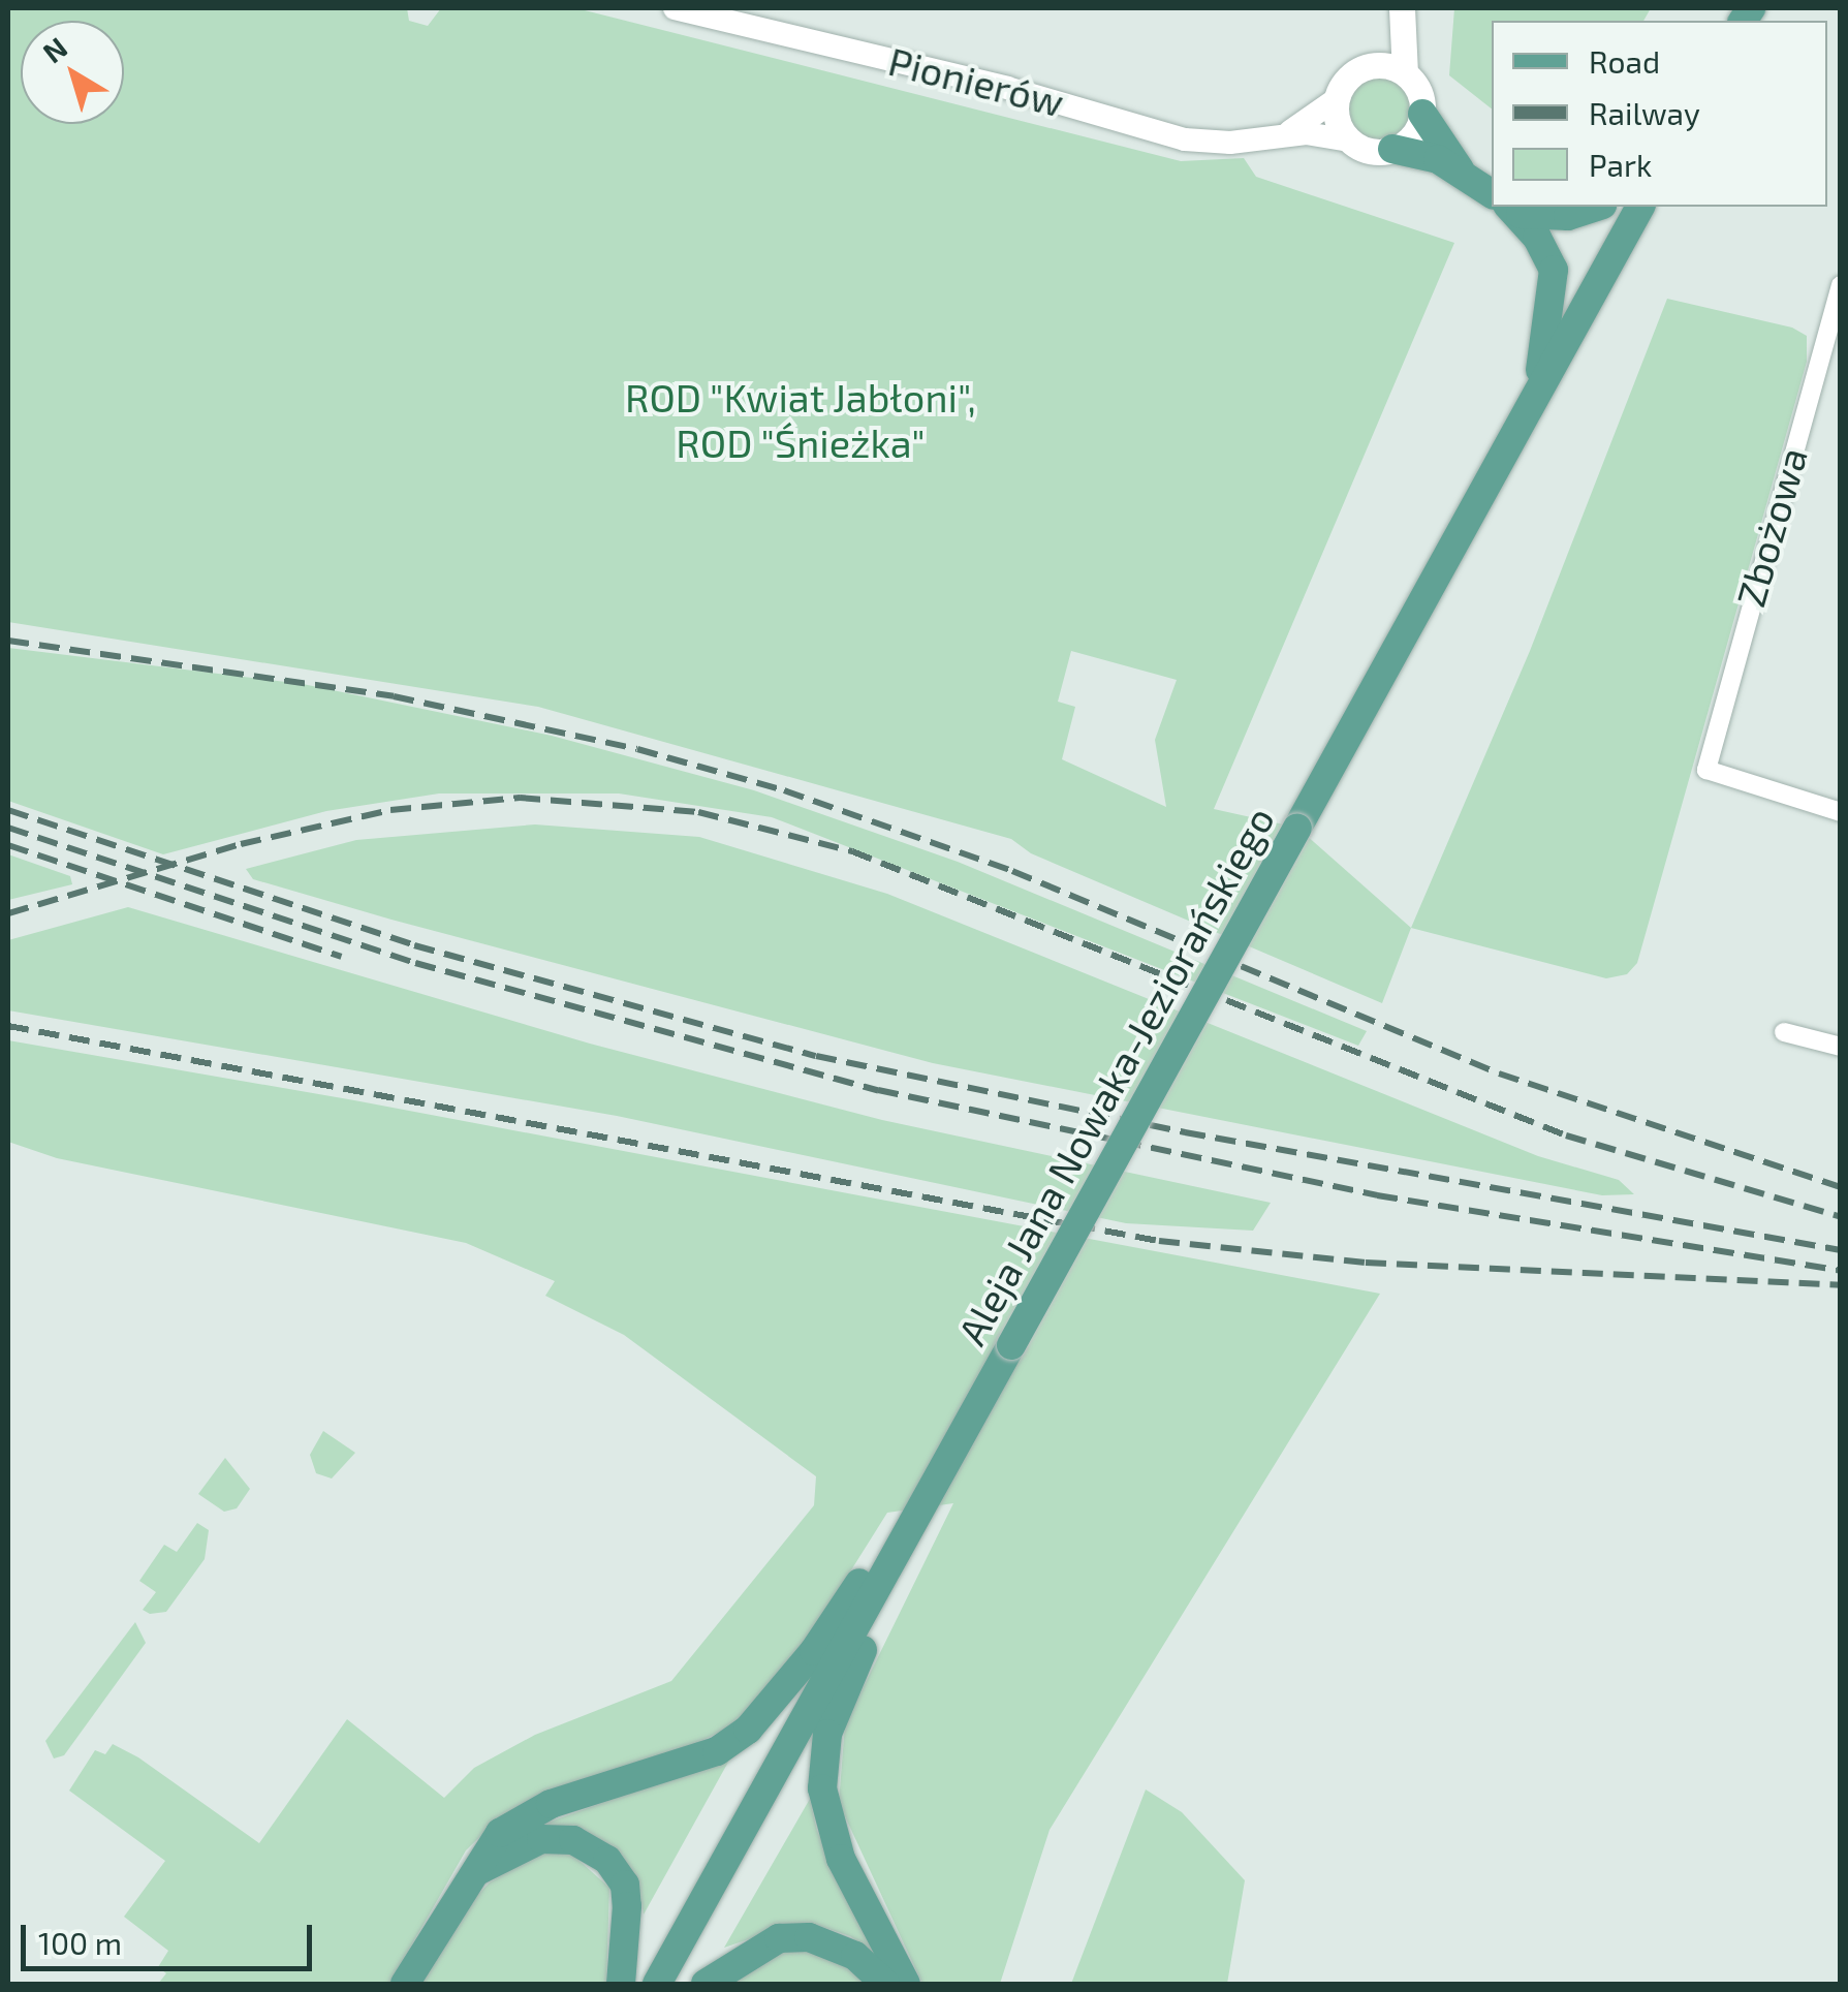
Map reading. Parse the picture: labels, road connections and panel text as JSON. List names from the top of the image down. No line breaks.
{"streets":{"main road":["Aleja Jana Nowaka-Jeziorańskiego"],"street":["Pionierów","Zbożowa"]},"parks":["ROD \"Kwiat Jabłoni\", ROD \"Śnieżka\""],"legend":["Road","Railway","Park"],"scale_bar":"100 m","north":"top left"}
